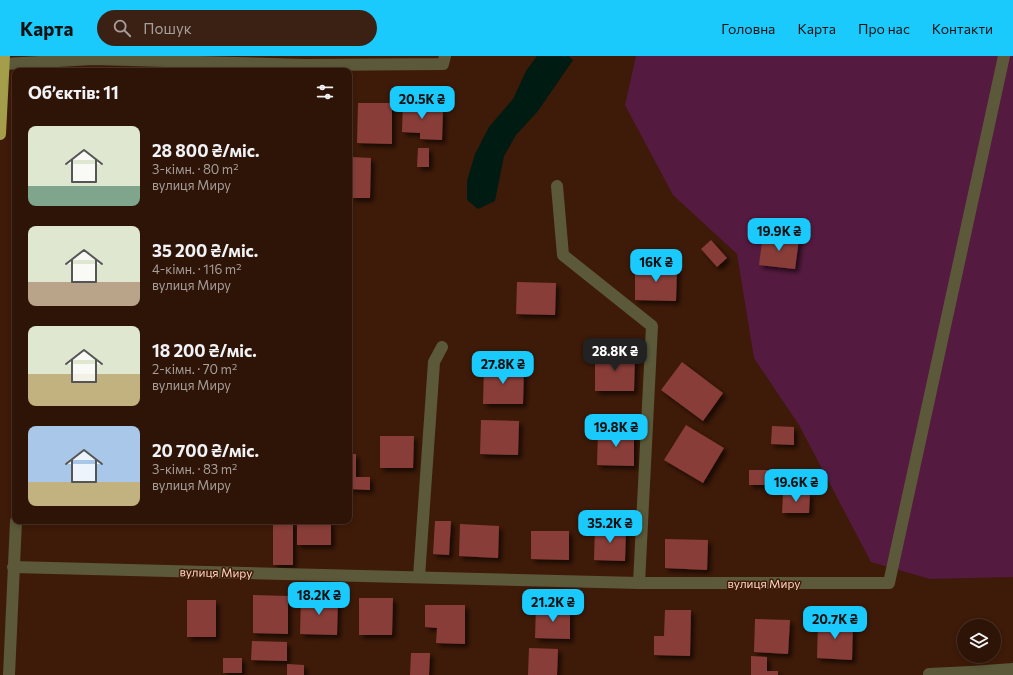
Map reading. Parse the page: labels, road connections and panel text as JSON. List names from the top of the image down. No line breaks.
{"streets":{"street":["вулиця Миру"]},"page":{"header":"Карта","search":"Пошук","nav":["Головна","Карта","Про нас","Контакти"],"heading":"Об’єктів: 11","price":["20.5K ₴","19.9K ₴","16K ₴","28.8K ₴","27.8K ₴","19.8K ₴","19.6K ₴","35.2K ₴","18.2K ₴","21.2K ₴","20.7K ₴"],"list":[{"name":"28 800 ₴/міс.","note":"3-кімн. · 80 m² · вулиця Миру"},{"name":"35 200 ₴/міс.","note":"4-кімн. · 116 m² · вулиця Миру"},{"name":"18 200 ₴/міс.","note":"2-кімн. · 70 m² · вулиця Миру"},{"name":"20 700 ₴/міс.","note":"3-кімн. · 83 m² · вулиця Миру"}]}}
